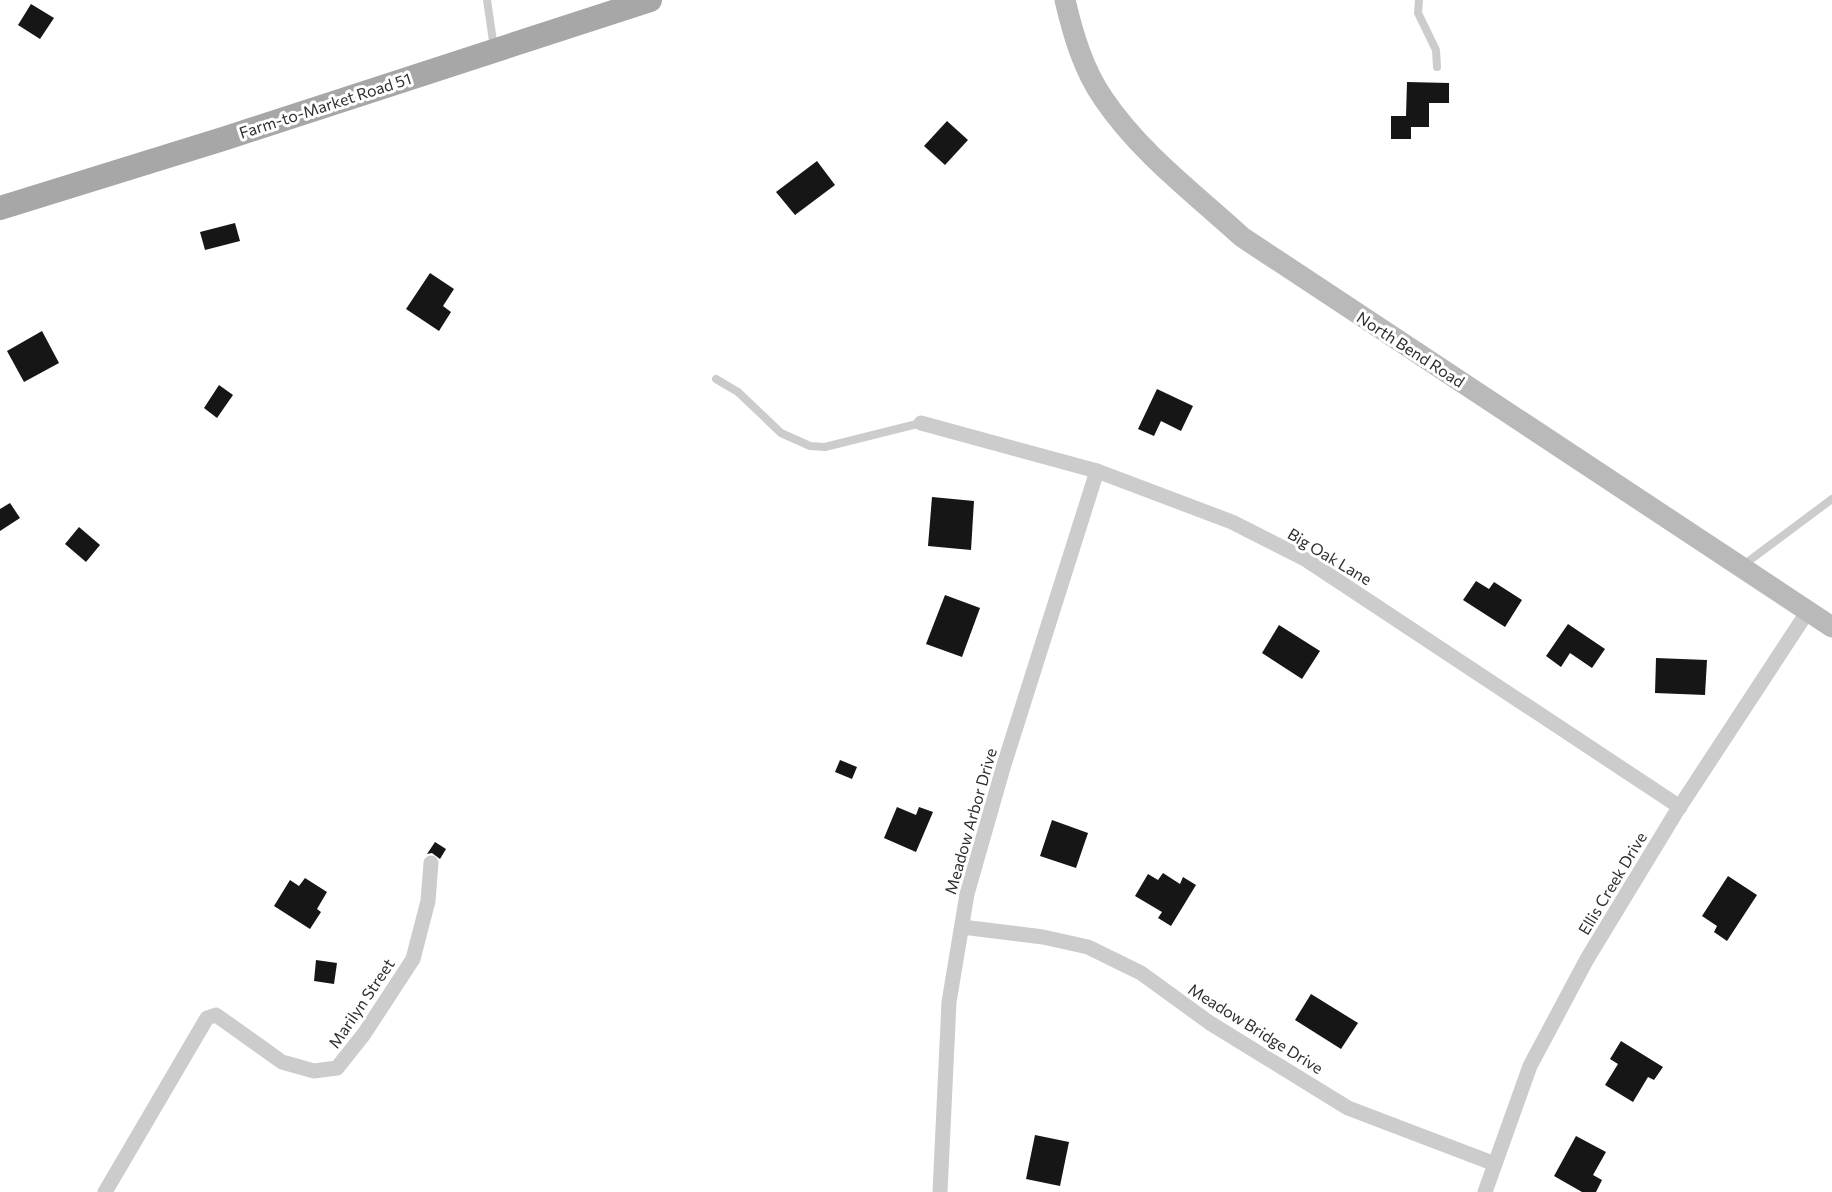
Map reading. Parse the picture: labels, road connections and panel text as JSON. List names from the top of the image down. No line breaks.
{"streets":{"main road":["Farm-to-Market Road 51"],"street":["North Bend Road","Big Oak Lane","Meadow Arbor Drive","Ellis Creek Drive","Marilyn Street","Meadow Bridge Drive"]},"crossings":[["North Bend Road","Ellis Creek Drive"],["Big Oak Lane","Meadow Arbor Drive"],["Big Oak Lane","Ellis Creek Drive"],["Meadow Arbor Drive","Meadow Bridge Drive"],["Ellis Creek Drive","Meadow Bridge Drive"]]}
